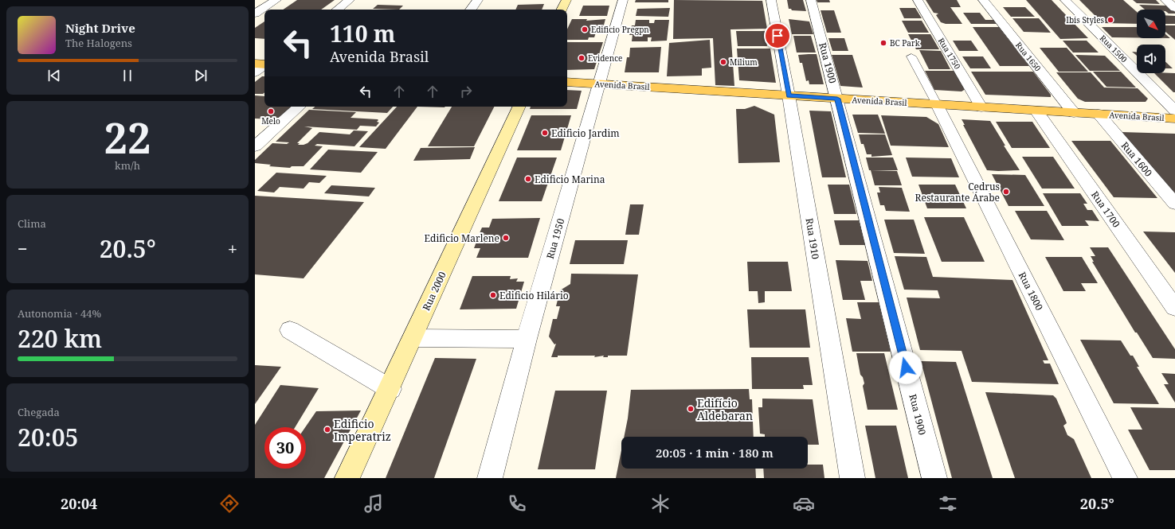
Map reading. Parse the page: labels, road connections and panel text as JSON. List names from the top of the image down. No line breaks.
{"streets":{"main road":["Avenida Brasil","Rua 2000"],"street":["Rua 1500","Rua 1750","Rua 1650","Rua 1900","Rua 1600","Rua 1700","Rua 1950","Rua 1910","Rua 1800"]},"crossings":[["Rua 1750","Avenida Brasil"],["Rua 1650","Avenida Brasil"],["Rua 1900","Avenida Brasil"],["Avenida Brasil","Rua 1600"],["Avenida Brasil","Rua 1700"],["Avenida Brasil","Rua 1950"],["Avenida Brasil","Rua 1910"],["Avenida Brasil","Rua 1800"]],"places":["Ibis Styles","Edificio Pregpn","BC Park","Evidence","Milium","Melo","Edificio Jardim","Edificio Marina","Cedrus Restaurante Árabe","Edificio Marlene","Edificio Hilário","Edifício Aldebaran","Edificio Imperatriz"],"north":"bottom right","page":{"turn":["110 m","Avenida Brasil"],"song":["Night Drive","The Halogens"],"tile":[["22","km/h"],"Clima",["Autonomia · 44%","220 km"],["Chegada","20:05"]],"heat":["−","20.5°","+"],"limit":"30","trip":"20:05 · 1 min · 180 m","tabs":["20:04","20.5°"]}}
